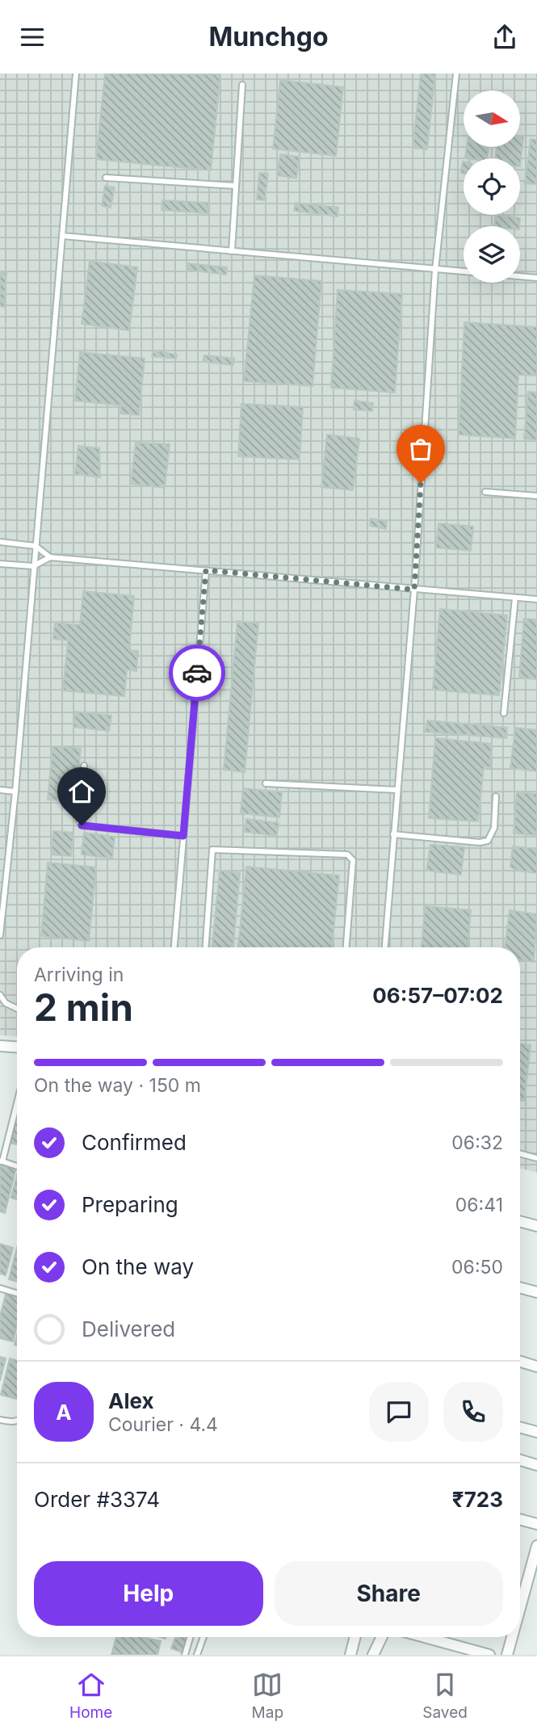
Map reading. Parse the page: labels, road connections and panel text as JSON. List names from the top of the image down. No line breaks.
{"north":"right","page":{"header":"Munchgo","heading":["2 min","Arriving in","06:57–07:02"],"panel":["Alex","Courier · 4.4","Order #3374","₹723"],"bar":"On the way · 150 m","list":[["Confirmed","06:32"],["Preparing","06:41"],["On the way","06:50"],"Delivered"],"round":"A","buttons":["Help","Share"],"tabs":["Home","Map","Saved"]}}
